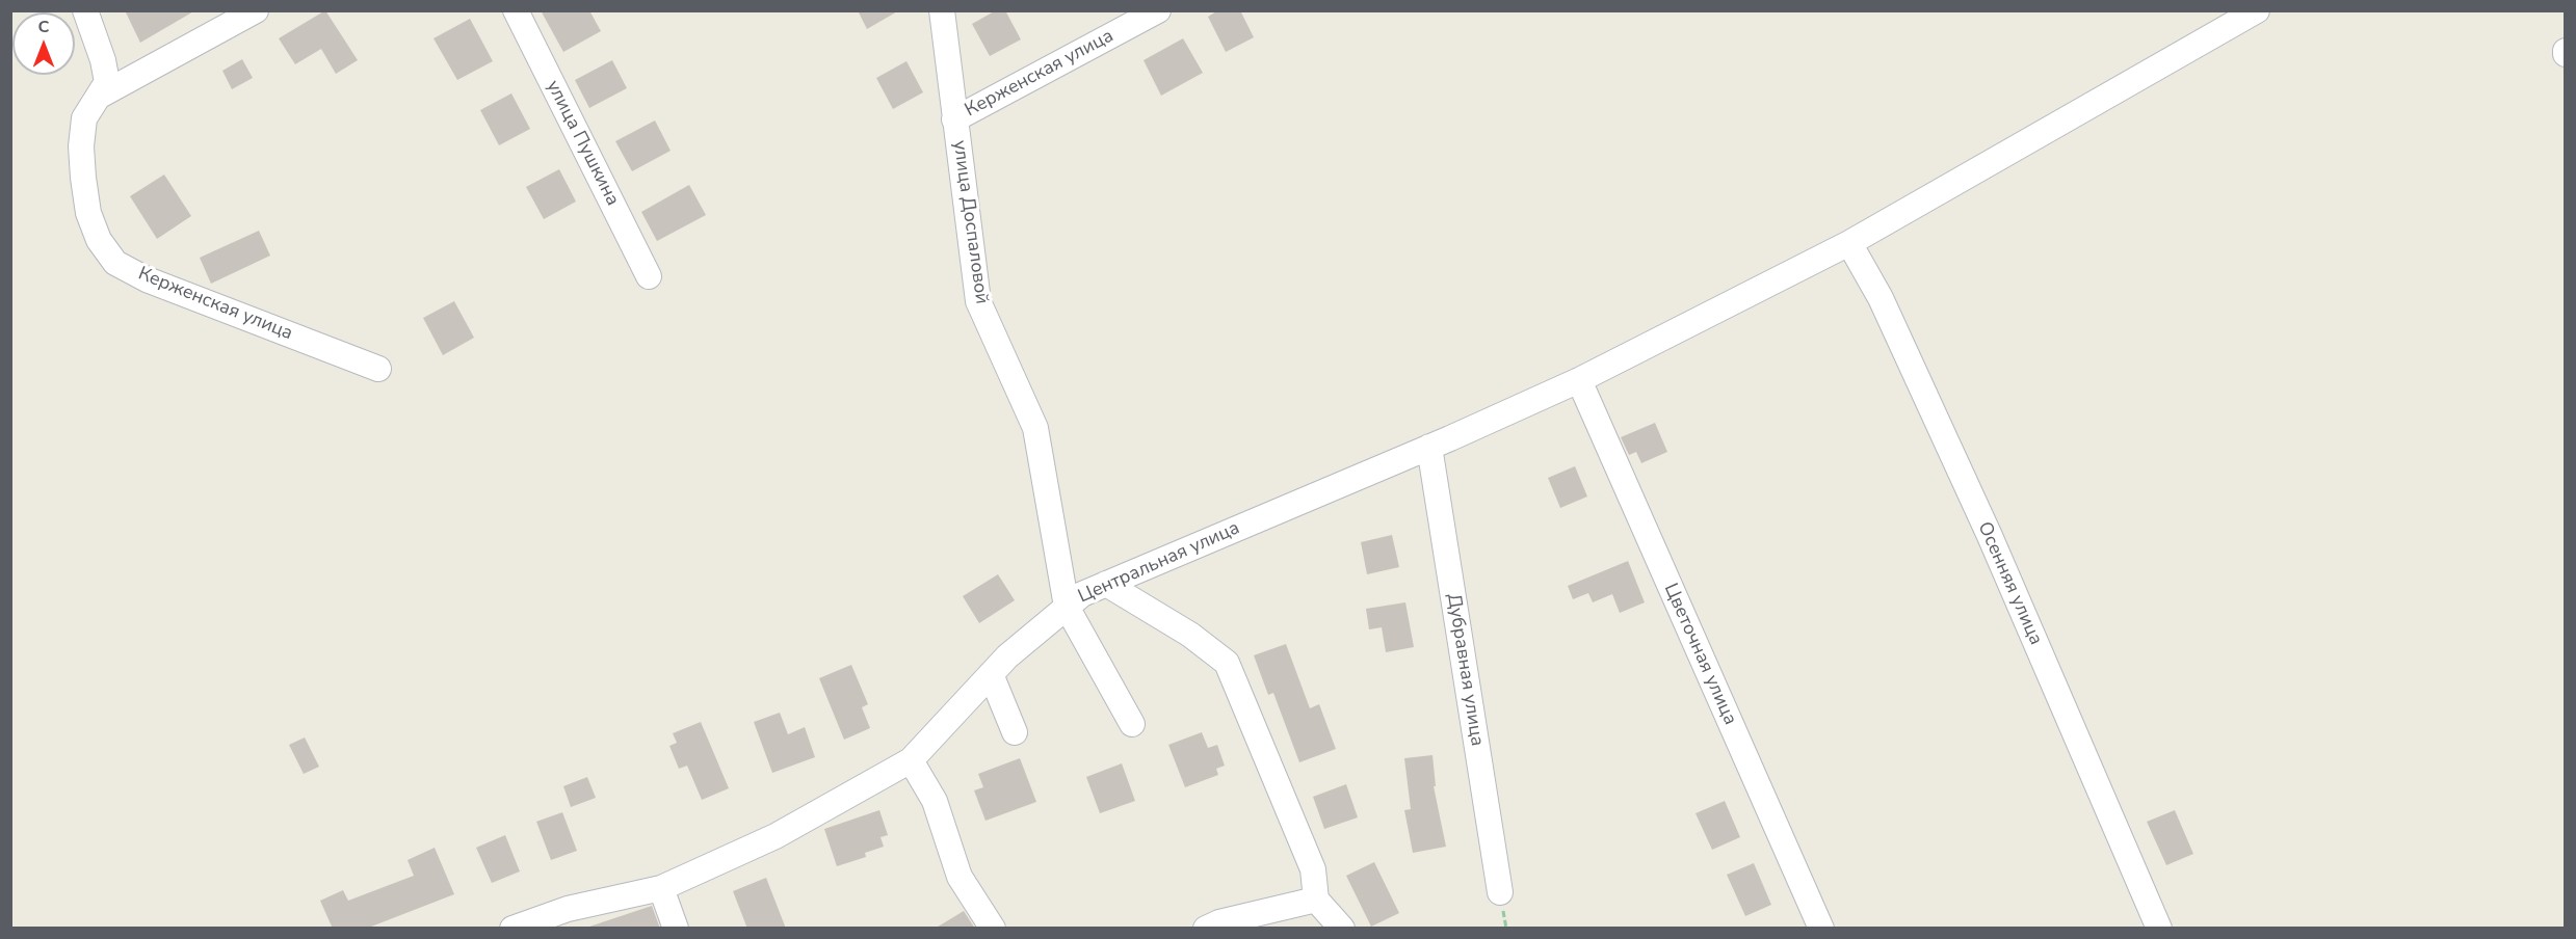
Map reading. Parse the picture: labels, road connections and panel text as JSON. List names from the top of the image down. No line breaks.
{"streets":{"street":["Керженская улица","улица Пушкина","улица Доспаловой","Центральная улица","Осенняя улица","Цветочная улица","Дубравная улица"]},"crossings":[["Керженская улица","улица Доспаловой"],["улица Доспаловой","Центральная улица"],["Центральная улица","Осенняя улица"],["Центральная улица","Цветочная улица"],["Центральная улица","Дубравная улица"]],"north":"top"}
